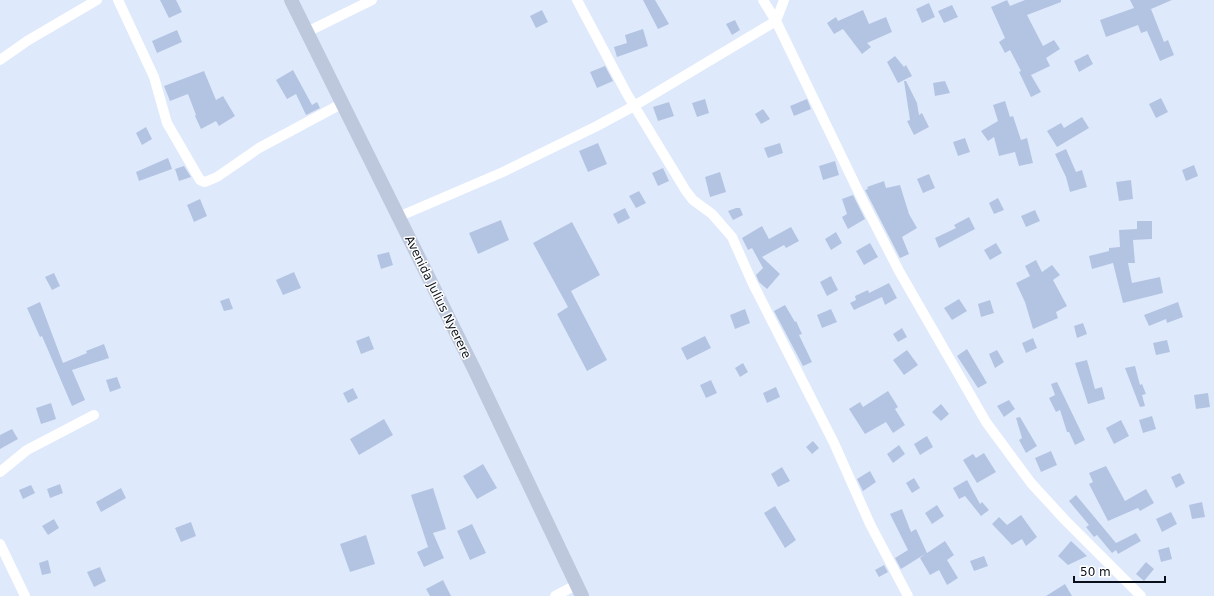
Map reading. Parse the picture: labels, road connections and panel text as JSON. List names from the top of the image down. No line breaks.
{"streets":{"street":["Avenida Julius Nyerere"]},"scale_bar":"50 m"}
